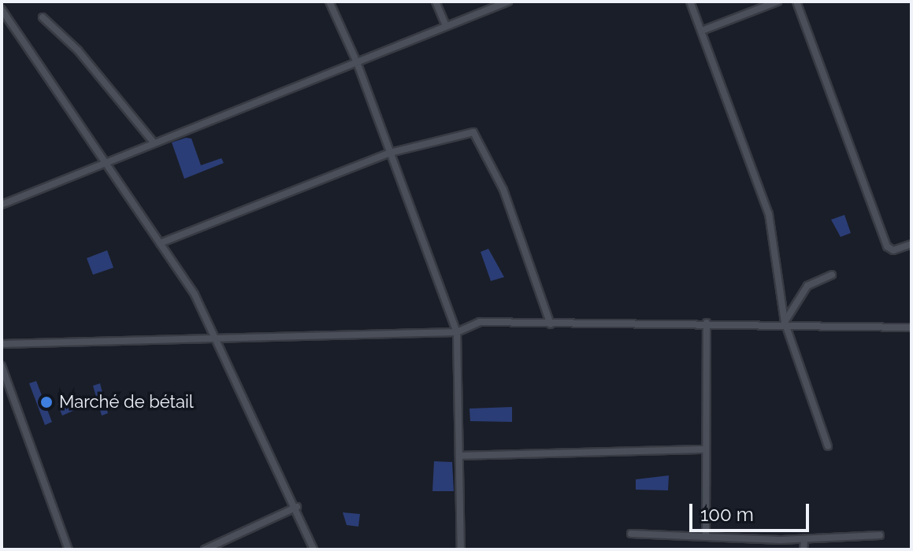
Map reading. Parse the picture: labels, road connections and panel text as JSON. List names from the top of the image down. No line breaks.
{"places":["Marché de bétail"],"scale_bar":"100 m"}
